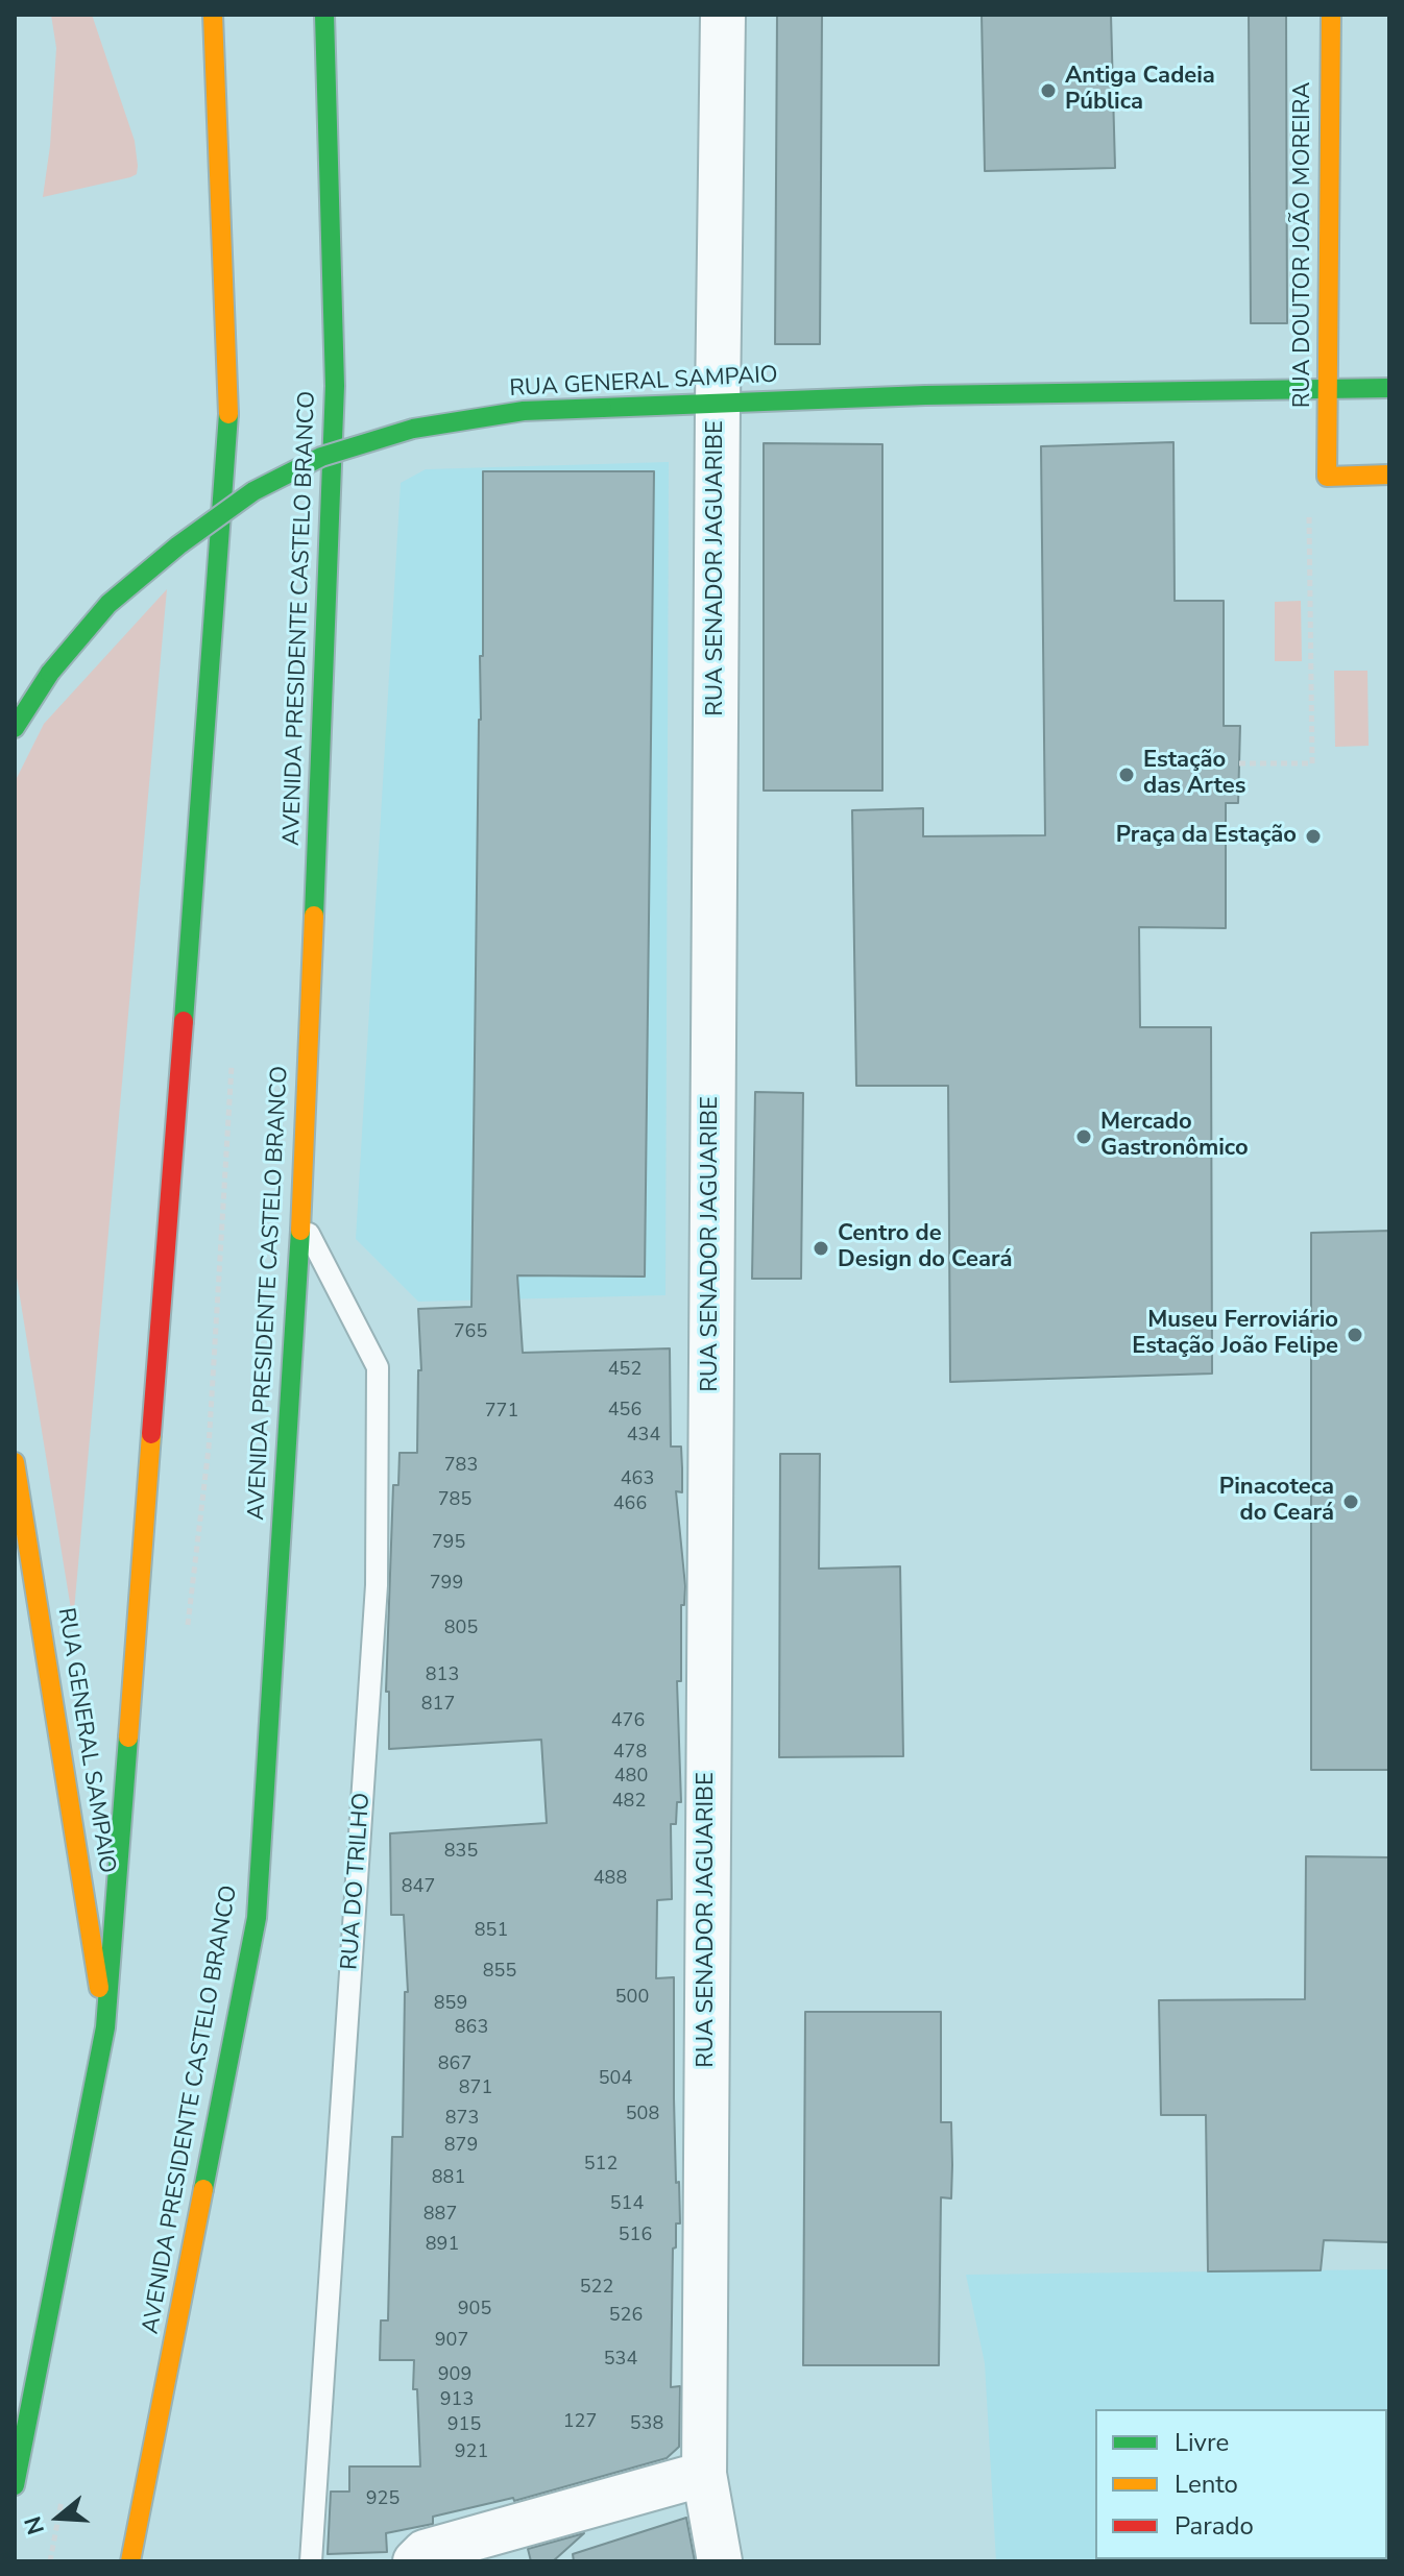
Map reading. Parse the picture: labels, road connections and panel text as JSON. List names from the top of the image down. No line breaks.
{"streets":{"main road":["RUA DOUTOR JOÃO MOREIRA","RUA GENERAL SAMPAIO","AVENIDA PRESIDENTE CASTELO BRANCO"],"street":["RUA SENADOR JAGUARIBE"],"lane":["RUA DO TRILHO"]},"crossings":[["RUA DOUTOR JOÃO MOREIRA","RUA GENERAL SAMPAIO"],["RUA GENERAL SAMPAIO","RUA SENADOR JAGUARIBE"],["AVENIDA PRESIDENTE CASTELO BRANCO","RUA DO TRILHO"]],"places":["Antiga Cadeia Pública","Estação das Artes","Praça da Estação","Mercado Gastronômico","Centro de Design do Ceará","Museu Ferroviário Estação João Felipe","Pinacoteca do Ceará"],"house_numbers":["765","452","456","771","434","783","463","785","466","795","799","805","813","817","476","478","480","482","835","488","847","851","855","500","859","863","867","504","871","508","873","879","512","881","514","887","516","891","522","905","526","907","534","909","913","127","538","915","921","925"],"legend":["Livre","Lento","Parado"],"north":"left"}
